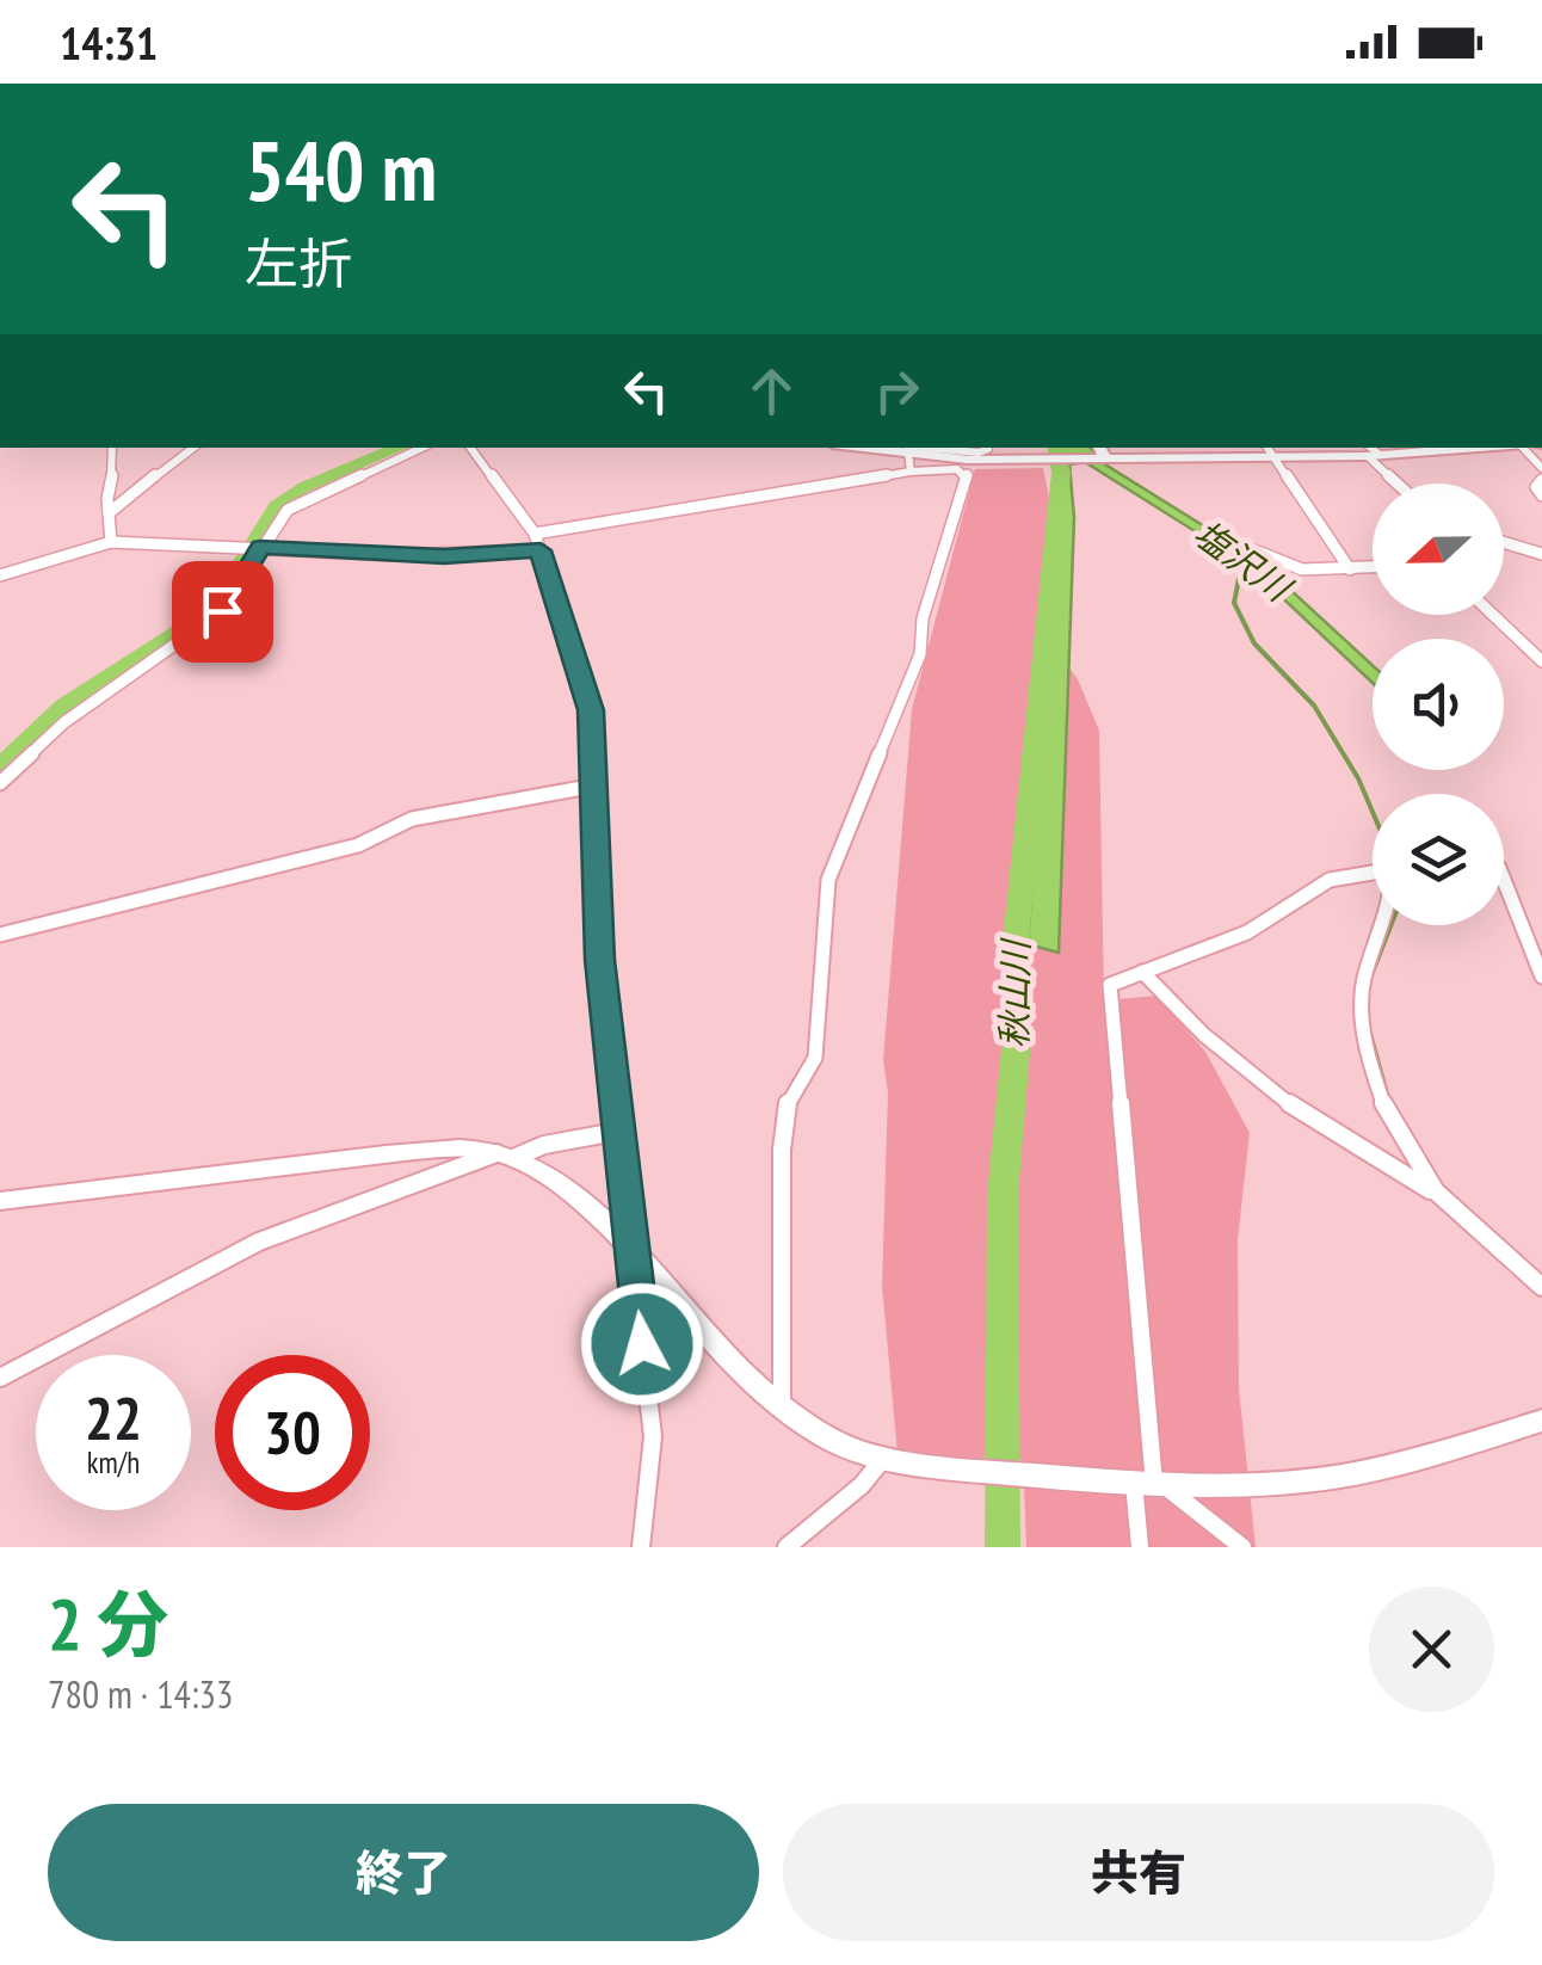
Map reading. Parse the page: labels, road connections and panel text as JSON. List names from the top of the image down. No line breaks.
{"water":["塩沢川","秋山川"],"north":"left","page":{"status":"14:31","turn":["540 m","左折"],"speed":"22 km/h","limit":"30","heading":["2 分","780 m · 14:33"],"buttons":["終了","共有"]}}
